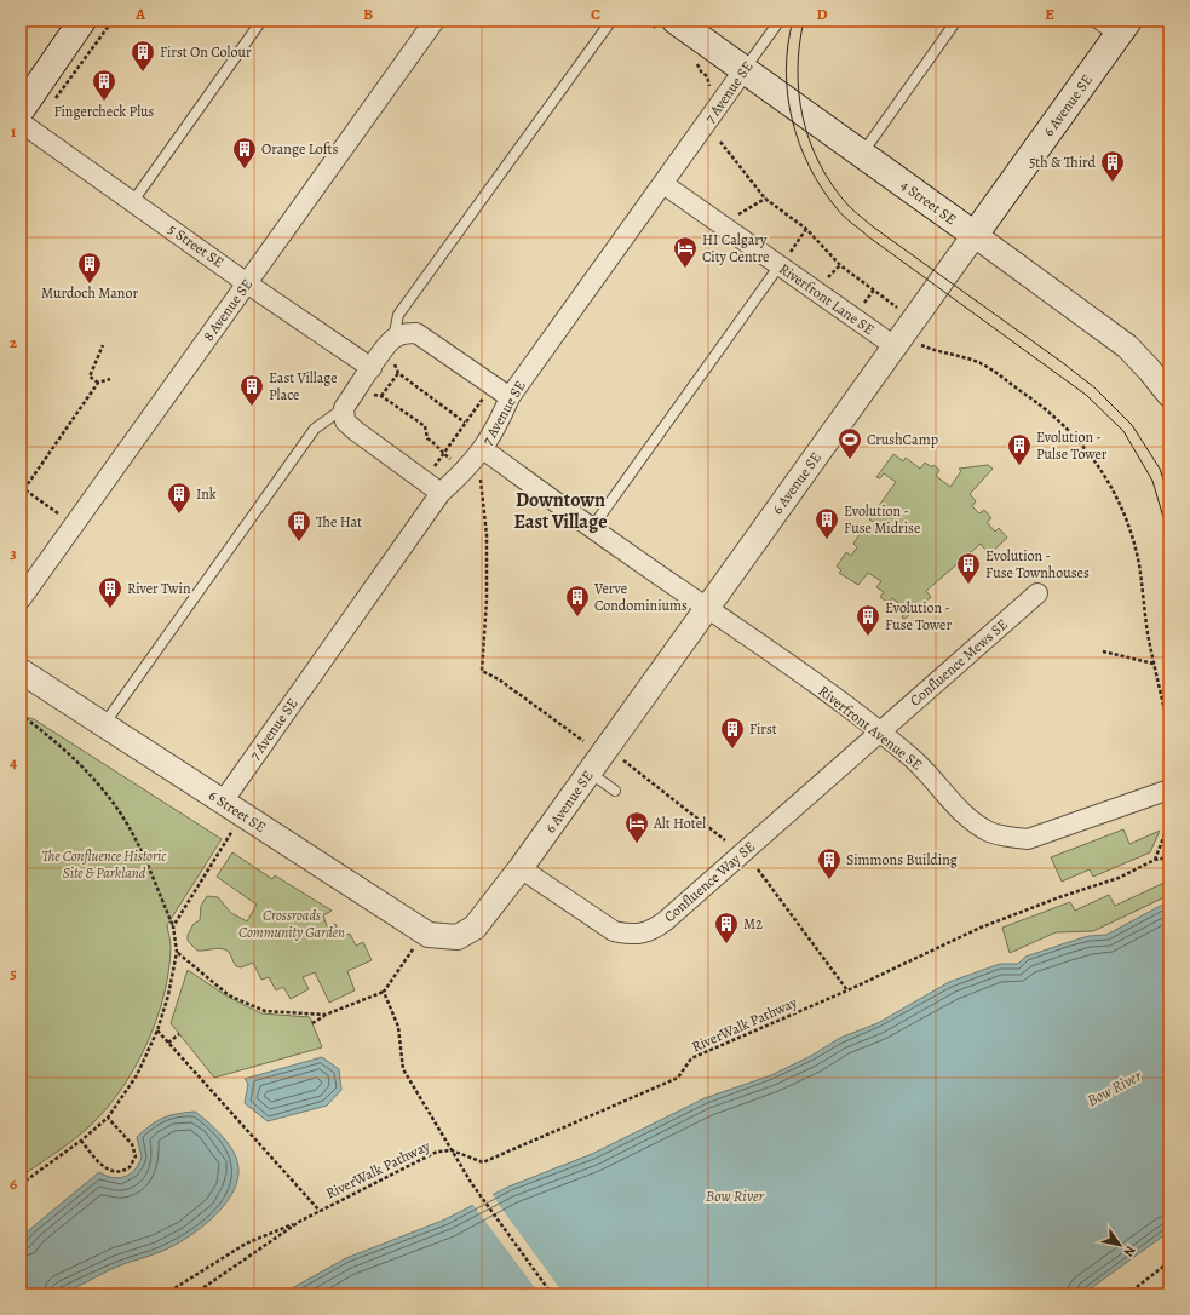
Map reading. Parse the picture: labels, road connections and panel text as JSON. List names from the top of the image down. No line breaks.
{"streets":{"main road":["6 Avenue SE","4 Street SE"],"street":["7 Avenue SE","5 Street SE","Riverfront Lane SE","8 Avenue SE","Confluence Mews SE","Riverfront Avenue SE","6 Street SE","Confluence Way SE"],"path":["RiverWalk Pathway"]},"crossings":[["7 Avenue SE","4 Street SE"],["7 Avenue SE","Riverfront Lane SE"],["7 Avenue SE","6 Street SE"],["6 Avenue SE","4 Street SE"],["6 Avenue SE","Riverfront Lane SE"],["6 Avenue SE","Riverfront Avenue SE"],["6 Avenue SE","6 Street SE"],["6 Avenue SE","Confluence Way SE"],["5 Street SE","8 Avenue SE"],["Confluence Mews SE","Riverfront Avenue SE"],["Confluence Mews SE","Confluence Way SE"],["Riverfront Avenue SE","Confluence Way SE"]],"districts":["Downtown East Village"],"water":["Bow River"],"parks":["The Confluence Historic Site & Parkland","Crossroads Community Garden"],"places":{"building":["First On Colour","Fingercheck Plus","Orange Lofts","5th & Third","Murdoch Manor","East Village Place","Evolution - Pulse Tower","Ink","Evolution - Fuse Midrise","The Hat","Evolution - Fuse Townhouses","River Twin","Verve Condominiums","Evolution - Fuse Tower","First","Simmons Building","M2"],"hotel":["HI Calgary City Centre","Alt Hotel"],"sports":["CrushCamp"]},"north":"bottom right","grid":{"columns":["A","B","C","D","E"],"rows":["1","2","3","4","5","6"]}}
